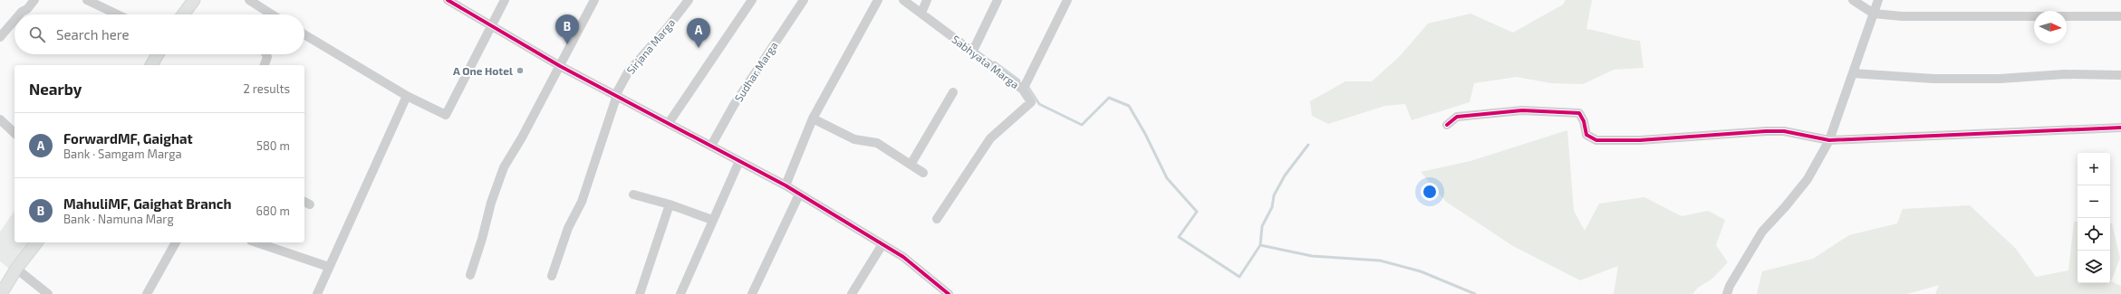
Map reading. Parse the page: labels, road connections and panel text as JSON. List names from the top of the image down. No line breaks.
{"streets":{"street":["Sirjana Marga","Sabhyata Marga","Sudhar Marga"]},"places":["A One Hotel"],"north":"right","page":{"pins":["B","A"],"search":"Search here","heading":["Nearby","2 results"],"list":[{"mark":"A","name":"ForwardMF, Gaighat","note":"Bank · Samgam Marga","value":"580 m"},{"mark":"B","name":"MahuliMF, Gaighat Branch","note":"Bank · Namuna Marg","value":"680 m"}],"map_buttons":["+","−"]}}
